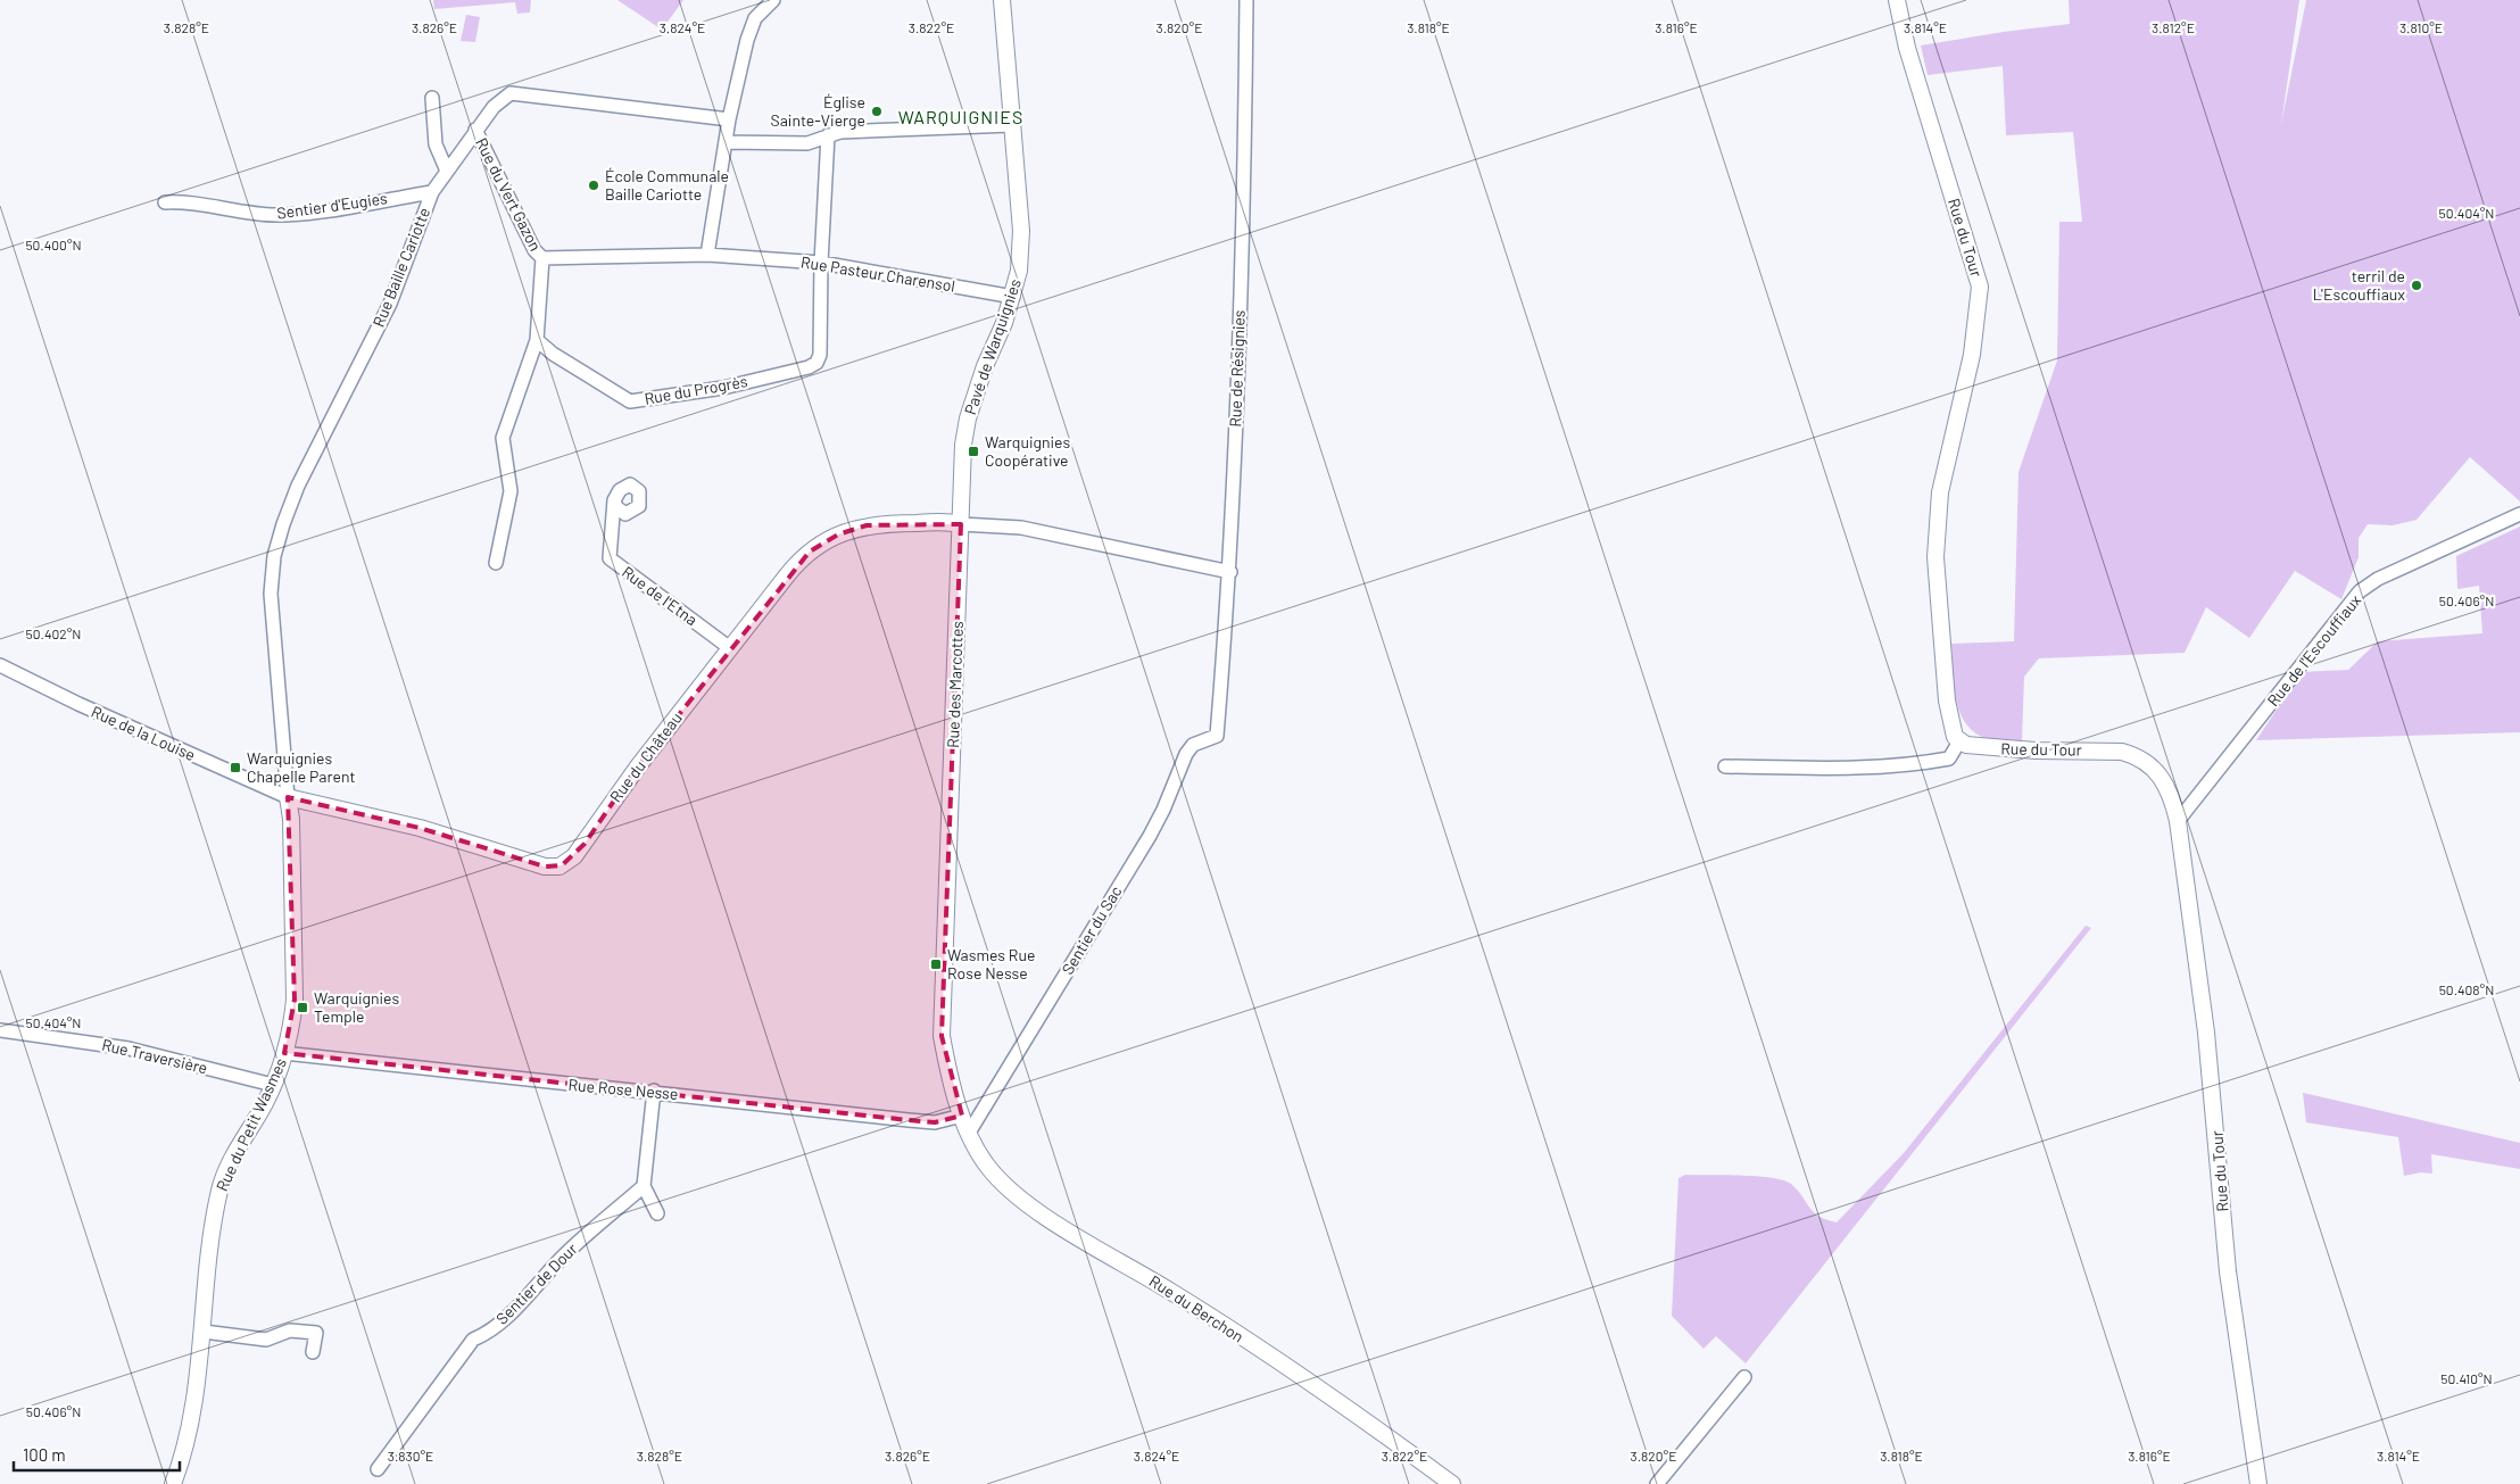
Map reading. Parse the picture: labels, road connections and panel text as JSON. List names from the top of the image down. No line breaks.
{"streets":{"street":["Rue du Vert Gazon","Sentier d'Eugies","Rue du Tour","Rue Baille Cariotte","Rue Pasteur Charensol","Pavé de Warquignies","Rue de Résignies","Rue du Progrès","Rue de l'Etna","Rue de l'Escouffiaux","Rue des Marcottes","Rue de la Louise","Rue du Château","Sentier du Sac","Rue Traversière","Rue Rose Nesse","Rue du Petit Wasmes","Sentier de Dour","Rue du Berchon"]},"crossings":[["Rue du Vert Gazon","Rue Baille Cariotte"],["Rue du Vert Gazon","Rue Pasteur Charensol"],["Sentier d'Eugies","Rue Baille Cariotte"],["Rue du Tour","Rue de l'Escouffiaux"],["Rue Baille Cariotte","Rue de la Louise"],["Rue Baille Cariotte","Rue du Château"],["Rue Baille Cariotte","Rue du Petit Wasmes"],["Rue Pasteur Charensol","Pavé de Warquignies"],["Rue Pasteur Charensol","Rue du Progrès"],["Pavé de Warquignies","Rue des Marcottes"],["Pavé de Warquignies","Rue du Château"],["Rue de Résignies","Sentier du Sac"],["Rue de l'Etna","Rue du Château"],["Rue des Marcottes","Rue du Château"],["Rue des Marcottes","Rue Rose Nesse"],["Rue des Marcottes","Rue du Berchon"],["Rue de la Louise","Rue du Château"],["Rue de la Louise","Rue du Petit Wasmes"],["Rue du Château","Rue du Petit Wasmes"],["Sentier du Sac","Rue du Berchon"],["Rue Traversière","Rue du Petit Wasmes"],["Rue Rose Nesse","Rue du Petit Wasmes"],["Rue Rose Nesse","Rue du Berchon"]],"districts":["WARQUIGNIES"],"places":{"other":["Église Sainte-Vierge","École Communale Baille Cariotte","terril de L'Escouffiaux"],"transit":["Warquignies Coopérative","Warquignies Chapelle Parent","Wasmes Rue Rose Nesse","Warquignies Temple"]},"scale_bar":"100 m","coordinates":["3.828°E","3.826°E","3.824°E","3.822°E","3.820°E","3.818°E","3.816°E","3.814°E","3.812°E","3.810°E","50.404°N","50.400°N","50.406°N","50.402°N","50.408°N","50.410°N","3.830°E"]}
